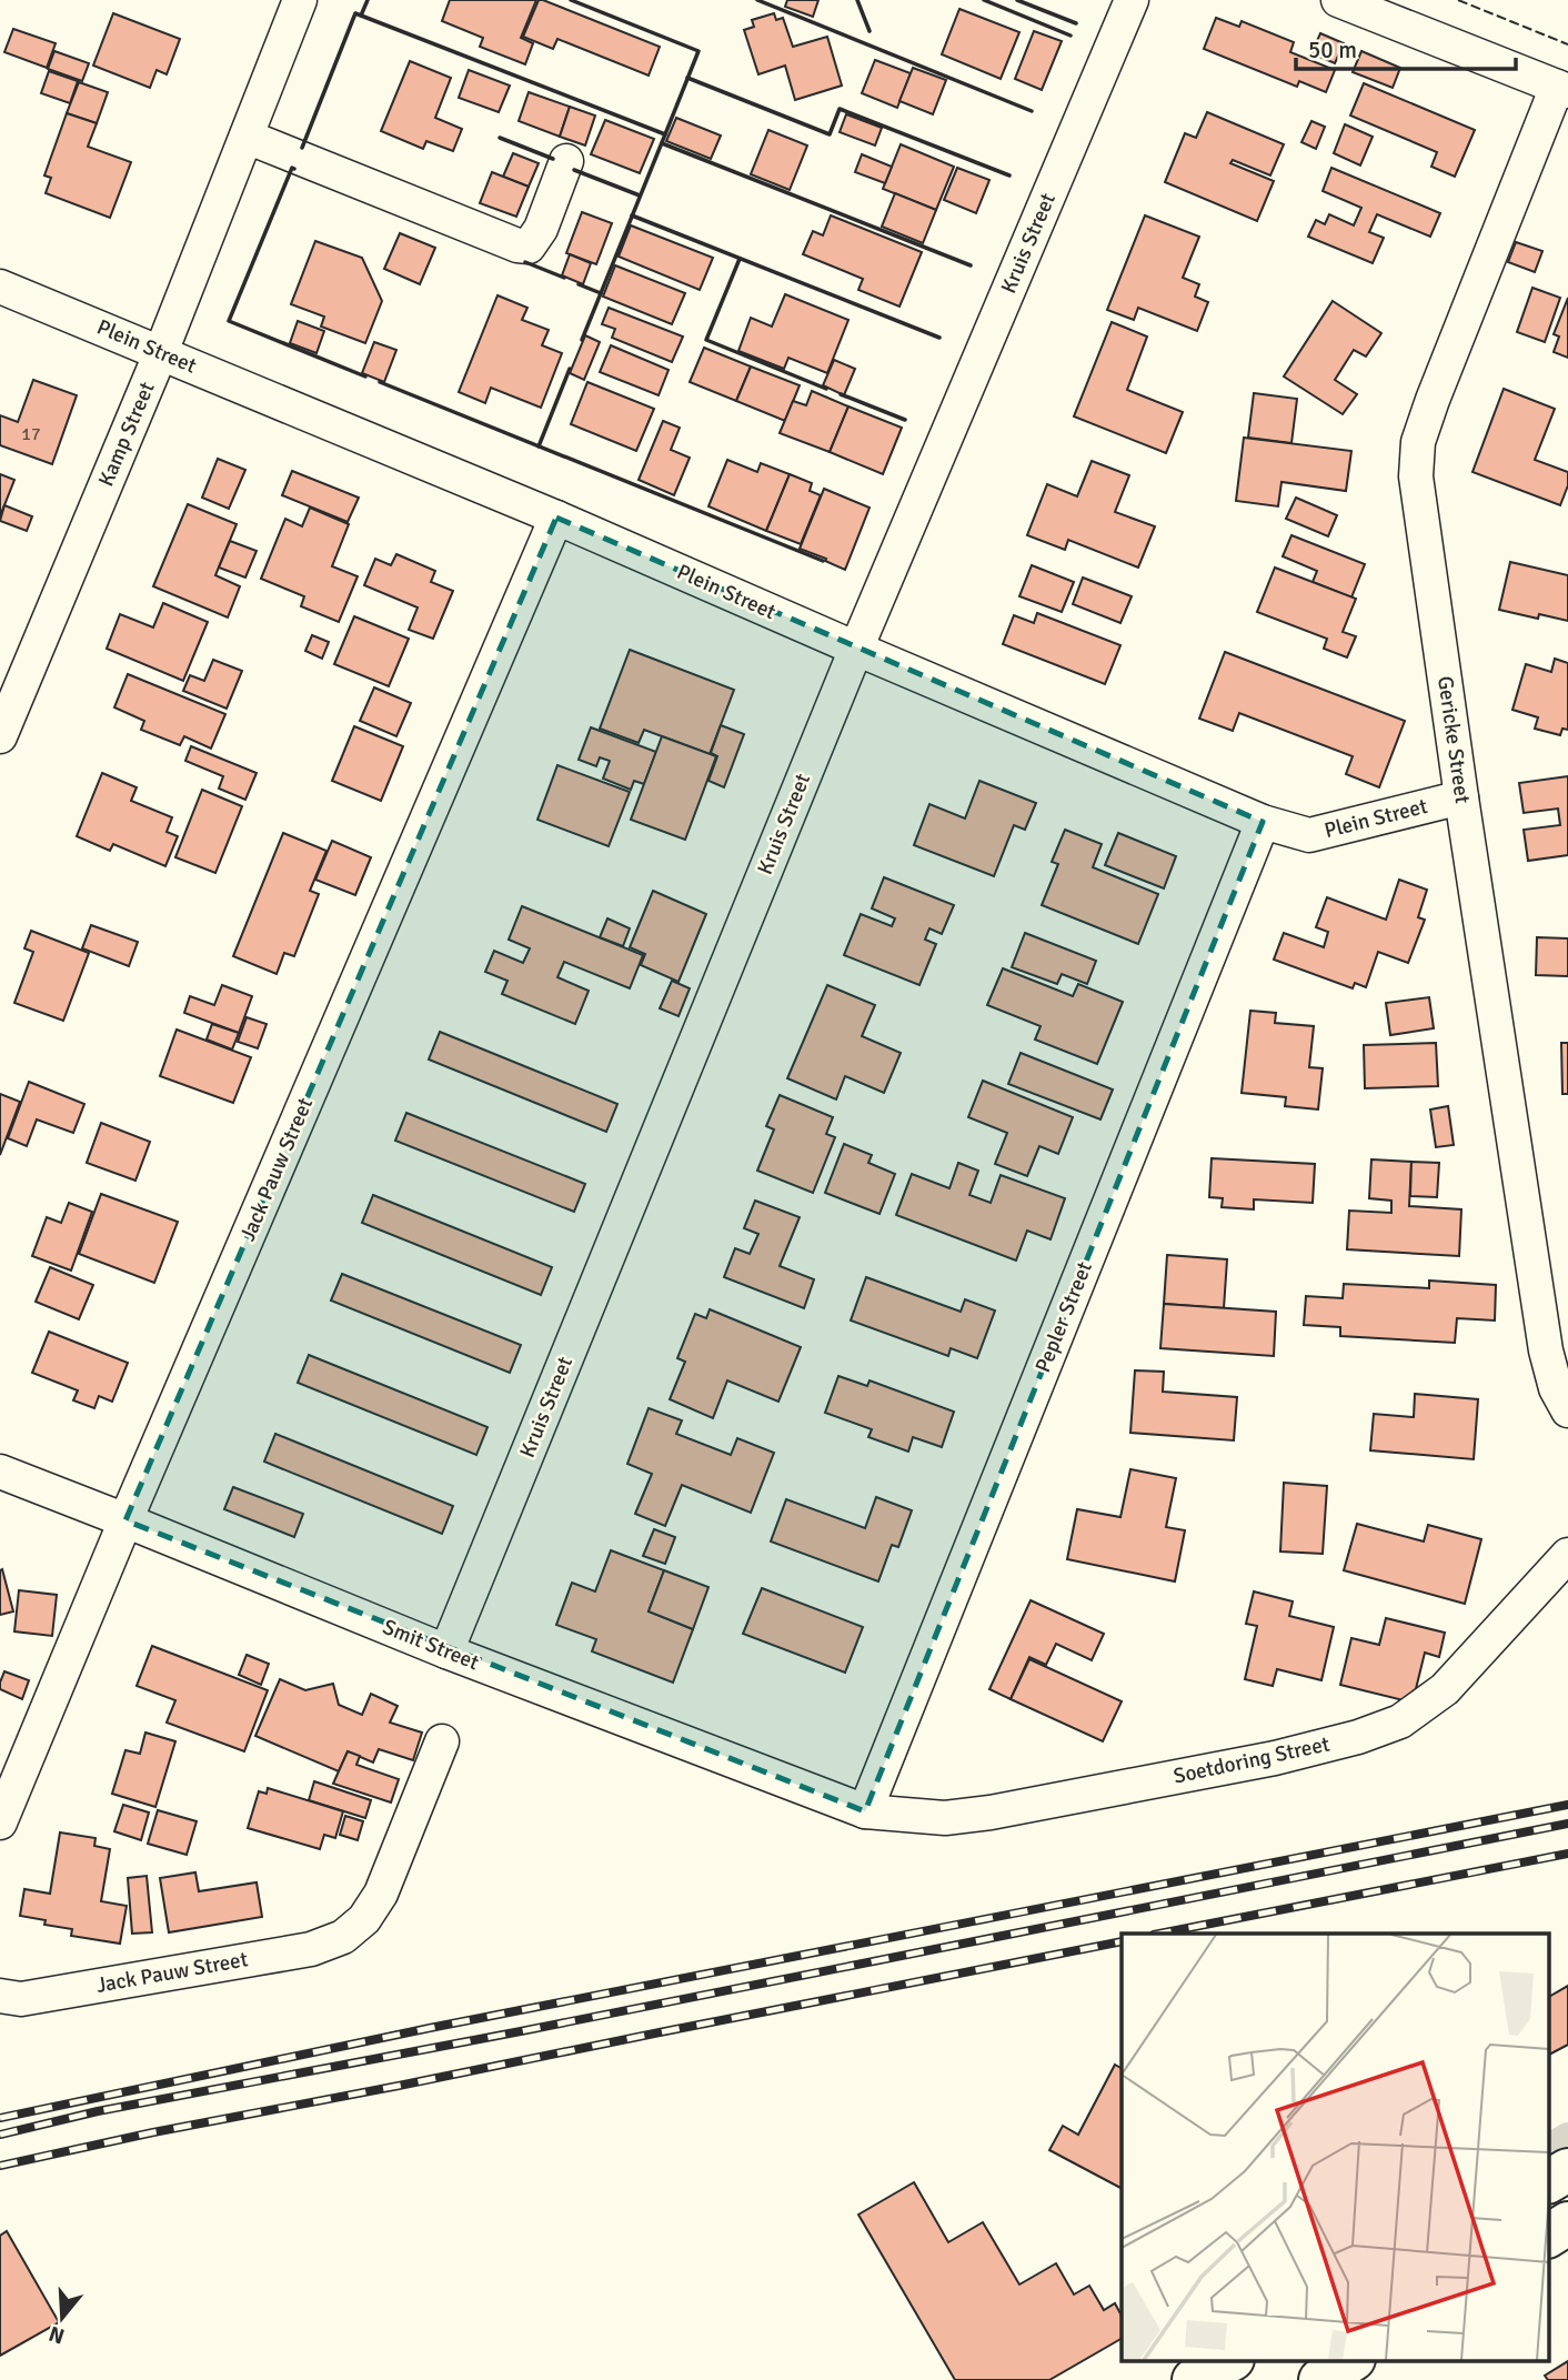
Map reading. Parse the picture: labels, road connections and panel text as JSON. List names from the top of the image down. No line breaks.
{"streets":{"street":["Kruis Street","Plein Street","Kamp Street","Gericke Street","Jack Pauw Street","Pepler Street","Smit Street","Soetdoring Street"]},"crossings":[["Kruis Street","Plein Street"],["Kruis Street","Smit Street"],["Plein Street","Kamp Street"],["Plein Street","Gericke Street"],["Plein Street","Jack Pauw Street"],["Plein Street","Pepler Street"],["Jack Pauw Street","Smit Street"],["Pepler Street","Smit Street"],["Pepler Street","Soetdoring Street"],["Smit Street","Soetdoring Street"]],"house_numbers":["17"],"scale_bar":"50 m","north":"bottom"}
